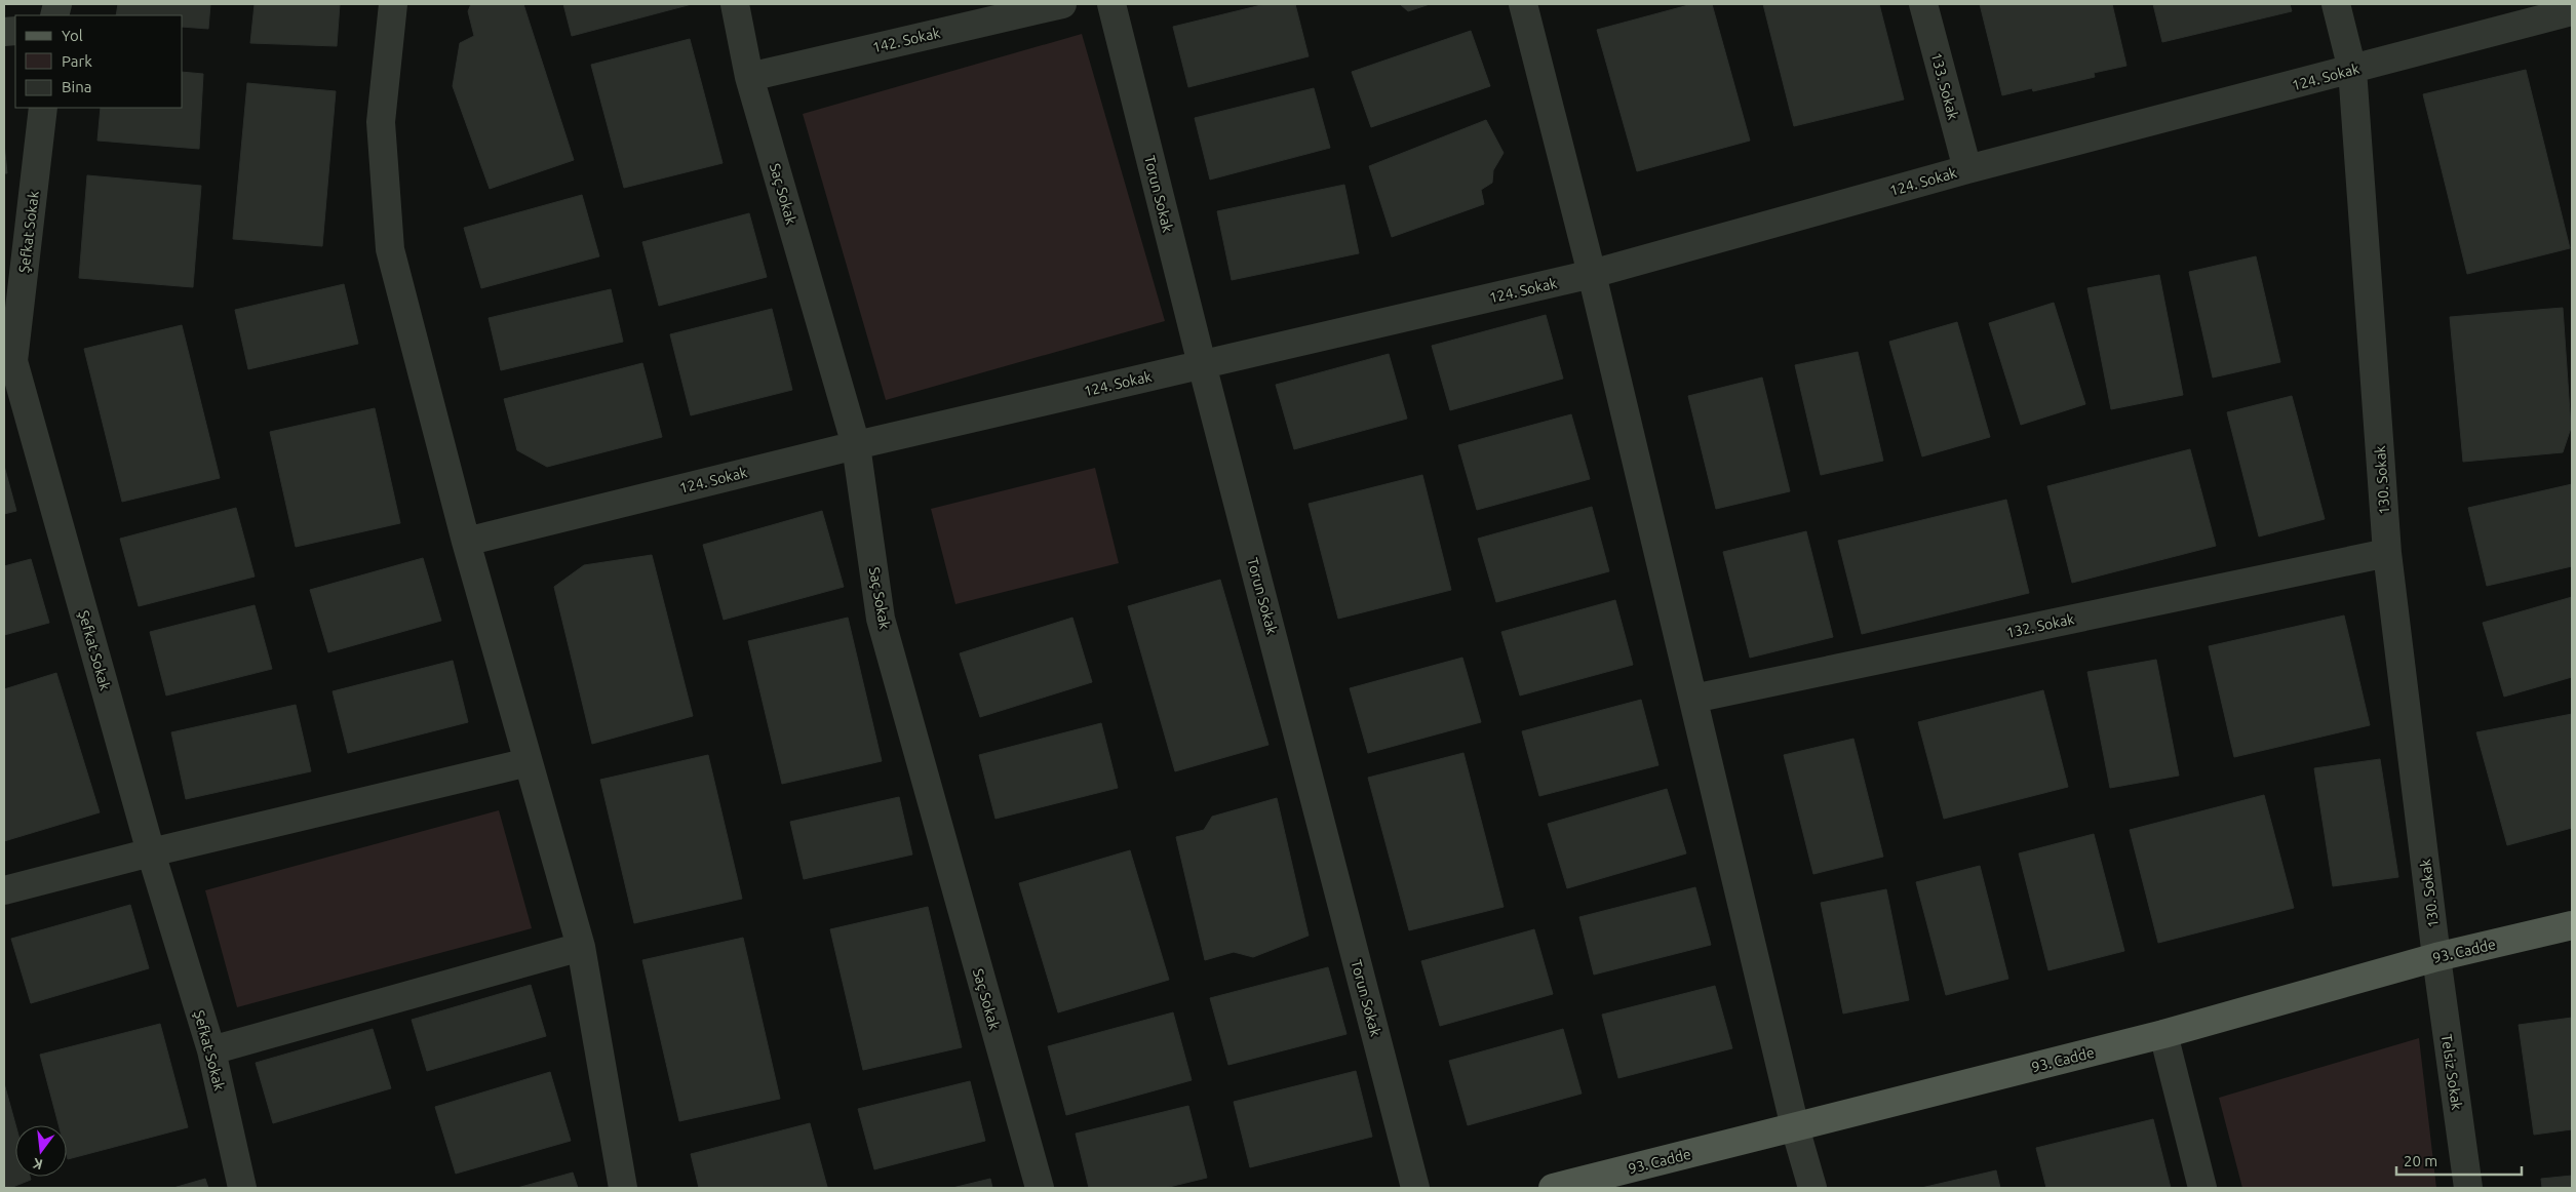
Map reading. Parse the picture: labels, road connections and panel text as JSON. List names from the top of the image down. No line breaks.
{"streets":{"main road":["93. Cadde"],"street":["142. Sokak","124. Sokak","133. Sokak","Saç Sokak","Torun Sokak","Şefkat Sokak","130. Sokak","132. Sokak","Telsiz Sokak"]},"crossings":[["142. Sokak","Saç Sokak"],["124. Sokak","133. Sokak"],["124. Sokak","Saç Sokak"],["124. Sokak","Torun Sokak"],["124. Sokak","130. Sokak"],["130. Sokak","132. Sokak"],["130. Sokak","93. Cadde"],["130. Sokak","Telsiz Sokak"],["93. Cadde","Telsiz Sokak"]],"legend":["Yol","Park","Bina"],"scale_bar":"20 m","north":"bottom"}
